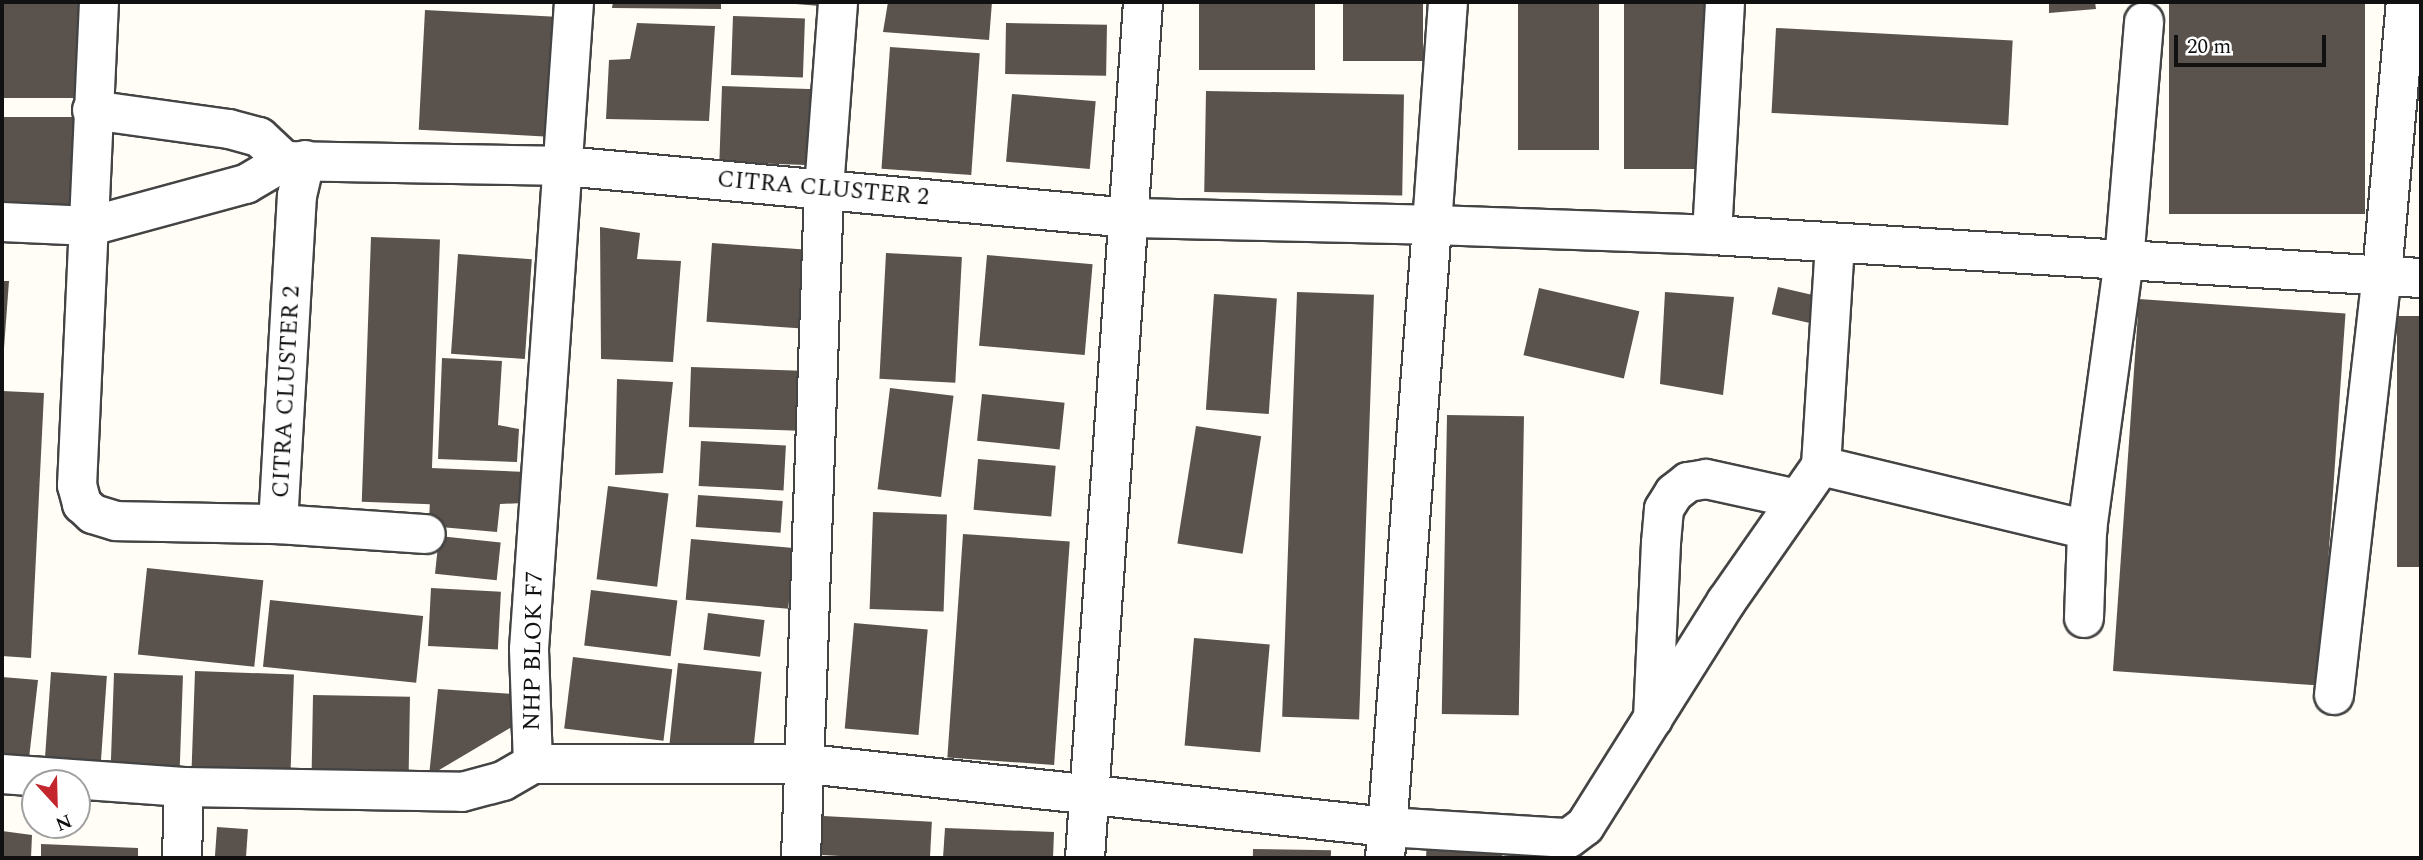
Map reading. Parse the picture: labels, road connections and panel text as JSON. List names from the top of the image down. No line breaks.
{"streets":{"street":["CITRA CLUSTER 2","NHP BLOK F7"]},"crossings":[["CITRA CLUSTER 2","NHP BLOK F7"]],"scale_bar":"20 m","north":"bottom"}
